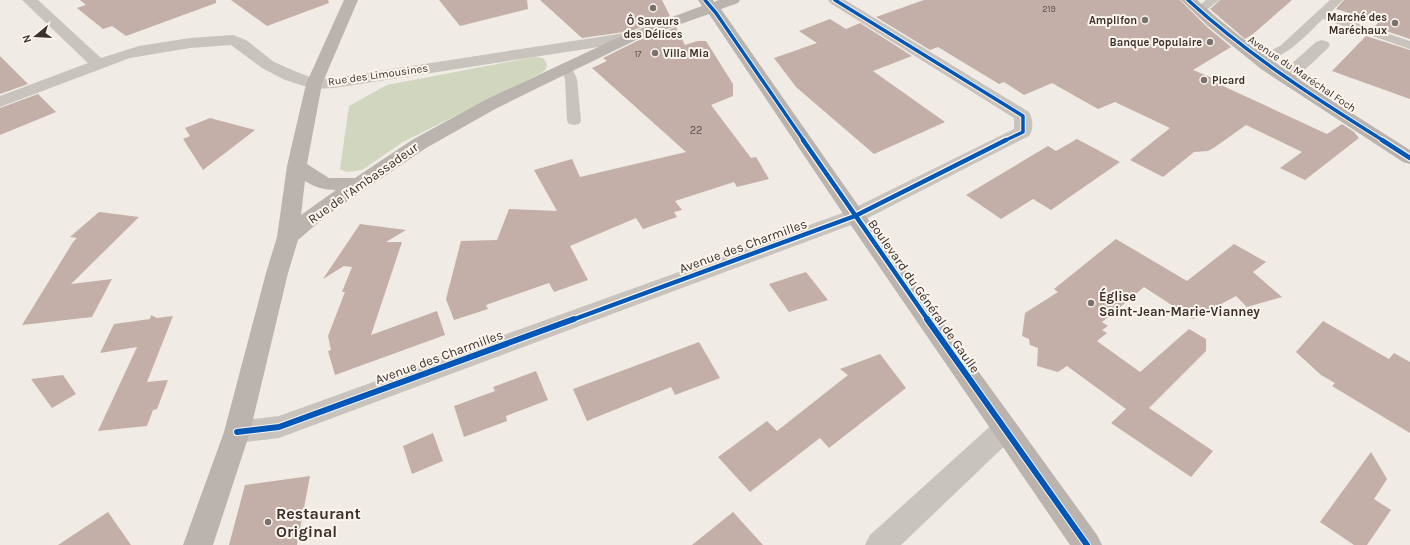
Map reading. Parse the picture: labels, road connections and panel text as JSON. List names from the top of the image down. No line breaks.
{"streets":{"main road":["Avenue du Maréchal Foch","Rue de l'Ambassadeur","Boulevard du Général de Gaulle"],"street":["Rue des Limousines","Avenue des Charmilles"]},"crossings":[["Rue des Limousines","Rue de l'Ambassadeur"],["Rue de l'Ambassadeur","Boulevard du Général de Gaulle"],["Avenue des Charmilles","Boulevard du Général de Gaulle"]],"places":["Ô Saveurs des Délices","Amplifon","Marché des Maréchaux","Banque Populaire","Villa Mia","Picard","Église Saint-Jean-Marie-Vianney","Restaurant Original"],"house_numbers":["219","17","22"],"north":"left"}
